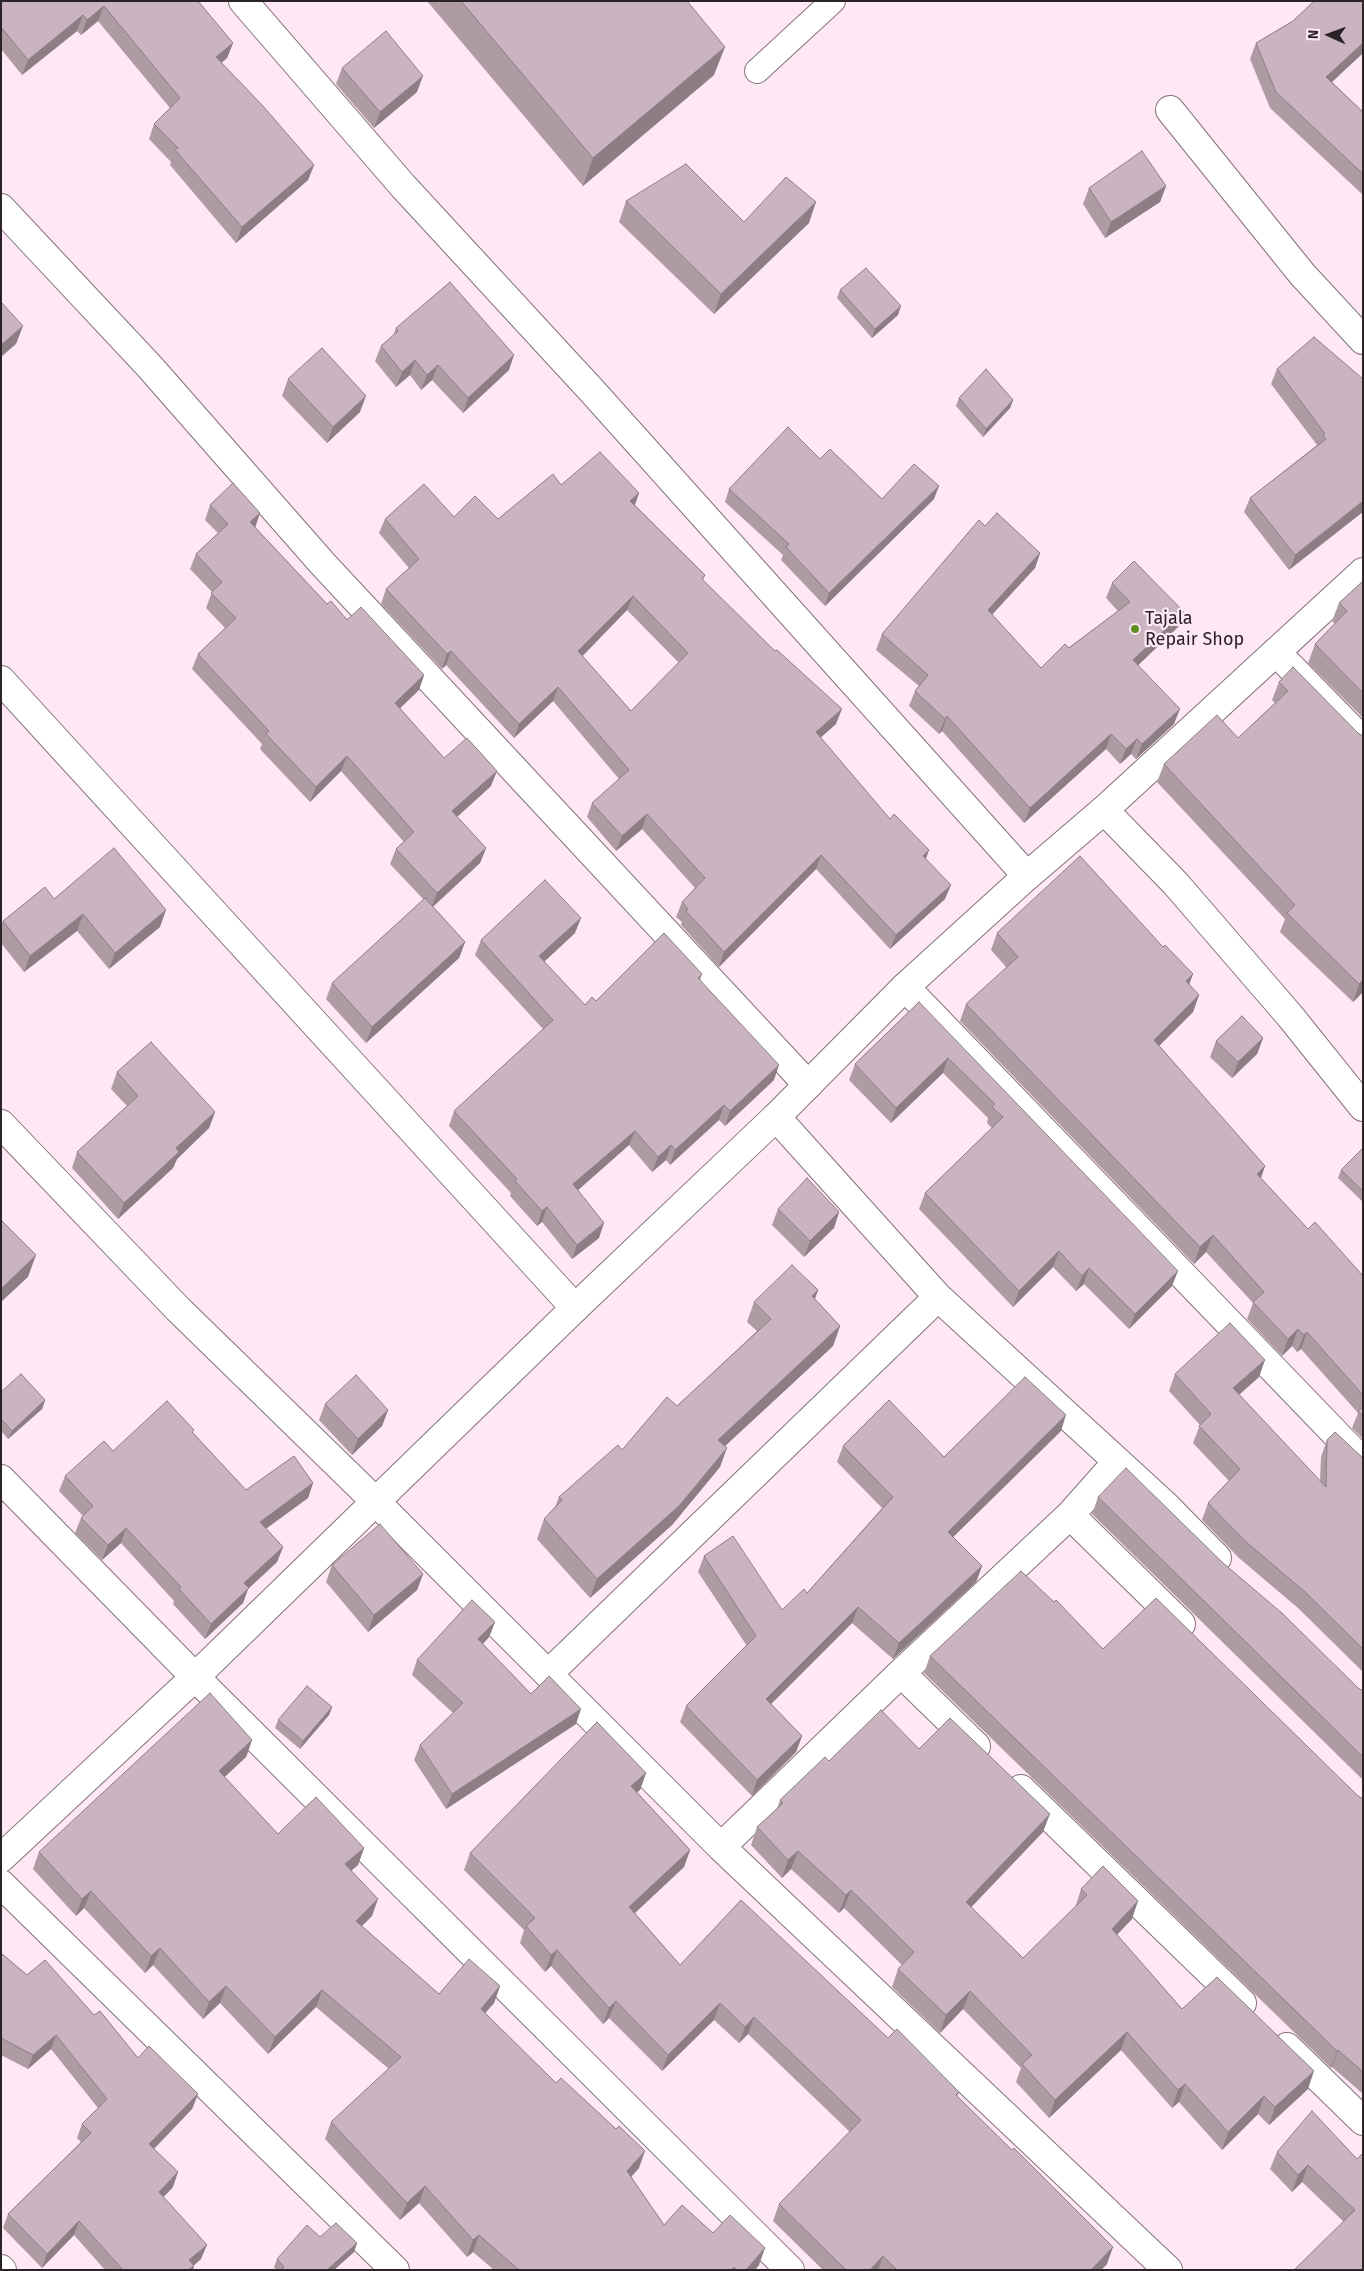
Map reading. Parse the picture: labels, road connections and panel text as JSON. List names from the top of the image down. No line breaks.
{"places":["Tajala Repair Shop"],"north":"left"}
